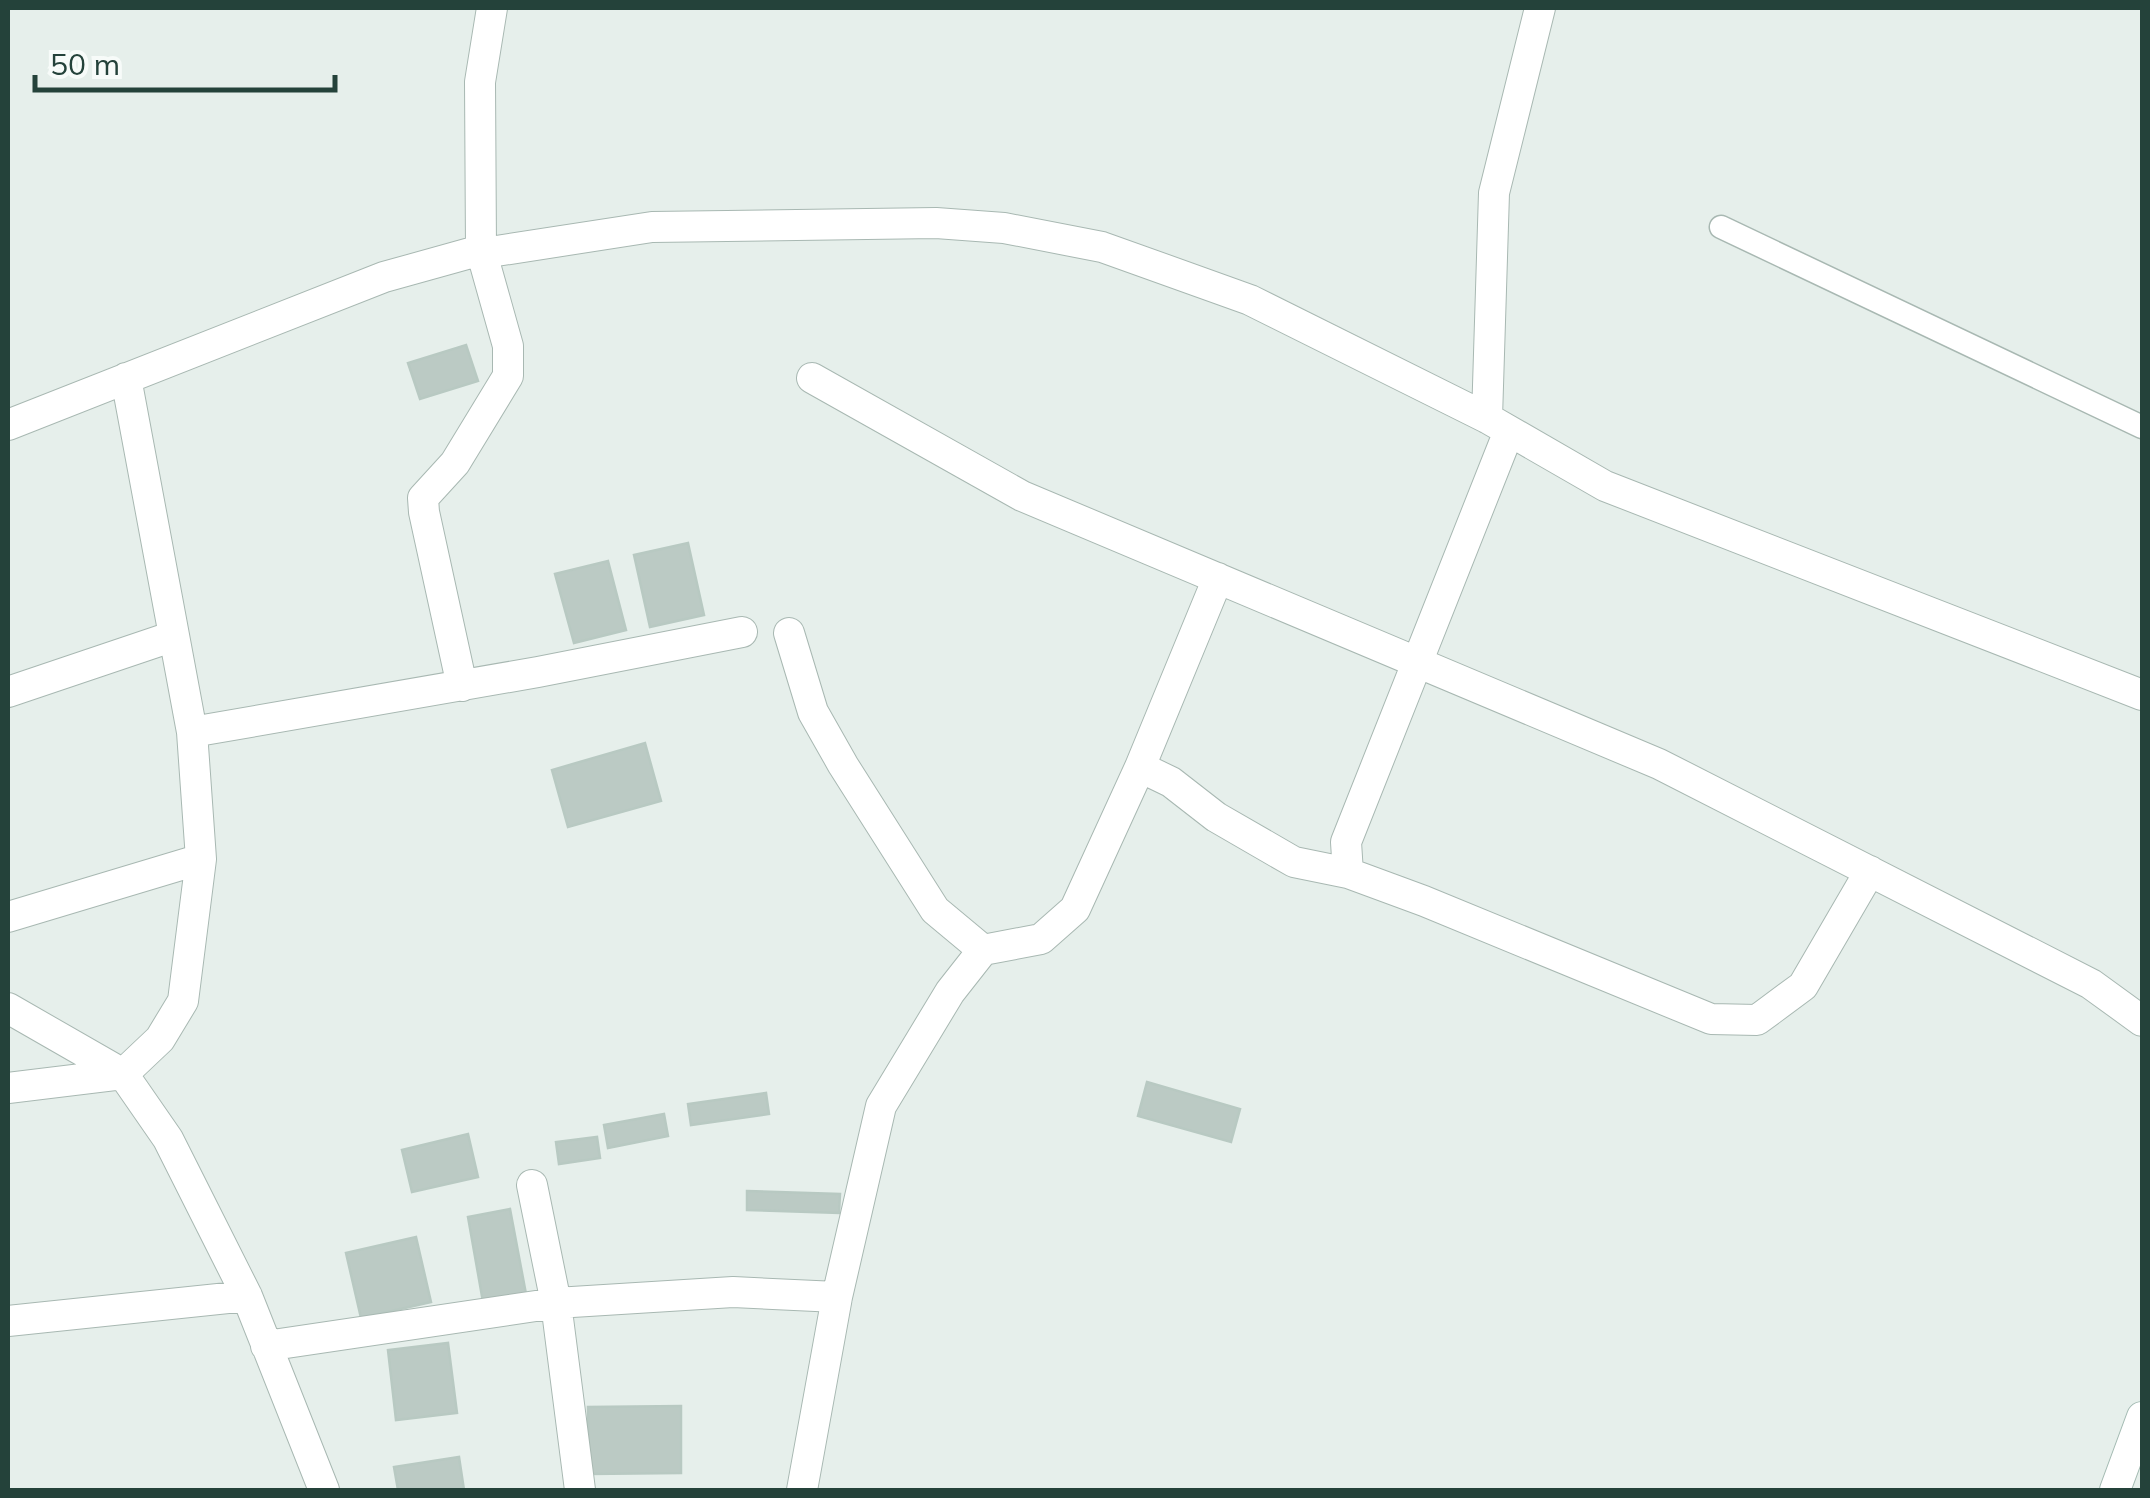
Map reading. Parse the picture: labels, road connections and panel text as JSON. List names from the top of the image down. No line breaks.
{"scale_bar":"50 m"}
